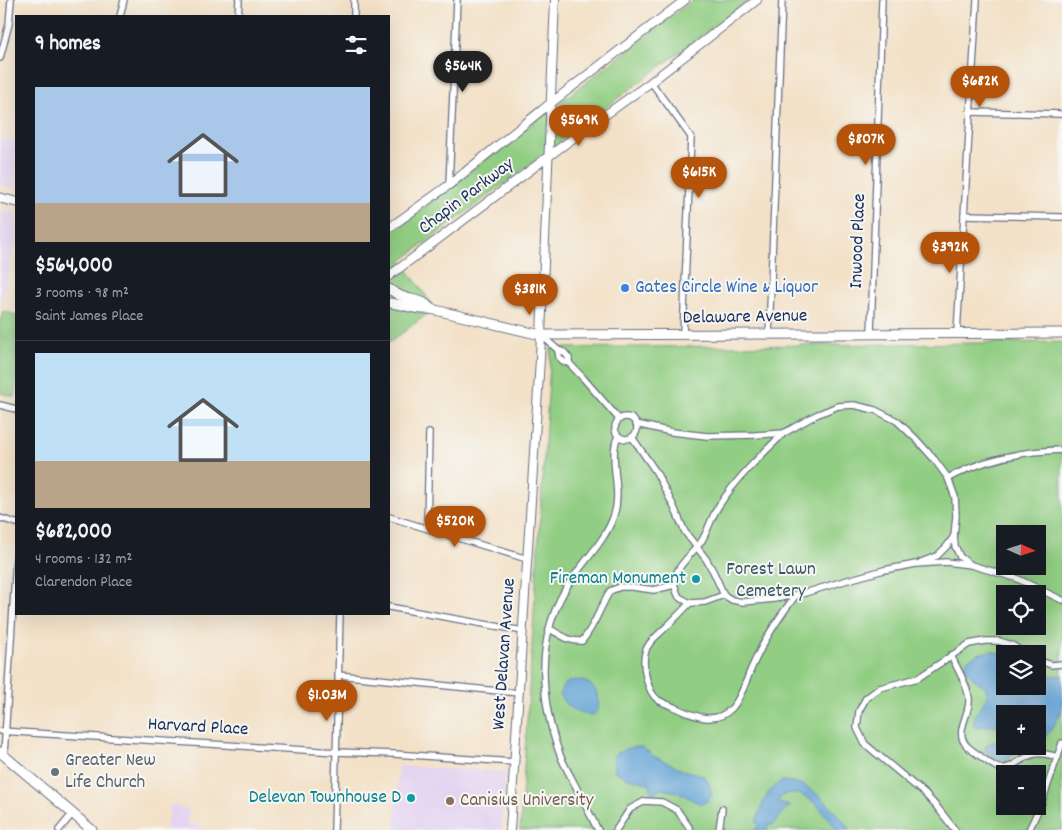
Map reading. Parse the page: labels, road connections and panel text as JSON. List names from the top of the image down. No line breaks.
{"streets":{"main road":["Delaware Avenue"],"street":["Chapin Parkway","Inwood Place","West Delavan Avenue","Harvard Place"]},"crossings":[["Chapin Parkway","West Delavan Avenue"],["Inwood Place","Delaware Avenue"],["Delaware Avenue","West Delavan Avenue"],["West Delavan Avenue","Harvard Place"]],"parks":["Forest Lawn Cemetery"],"places":["Gates Circle Wine & Liquor","Fireman Monument","Greater New Life Church","Delevan Townhouse D","Canisius University"],"north":"right","page":{"heading":"9 homes","price":["$564K","$682K","$569K","$807K","$615K","$392K","$381K","$520K","$1.03M"],"list":[{"name":"$564,000","note":"3 rooms · 98 m² · Saint James Place"},{"name":"$682,000","note":"4 rooms · 132 m² · Clarendon Place"}],"map_buttons":["+","−"]}}
